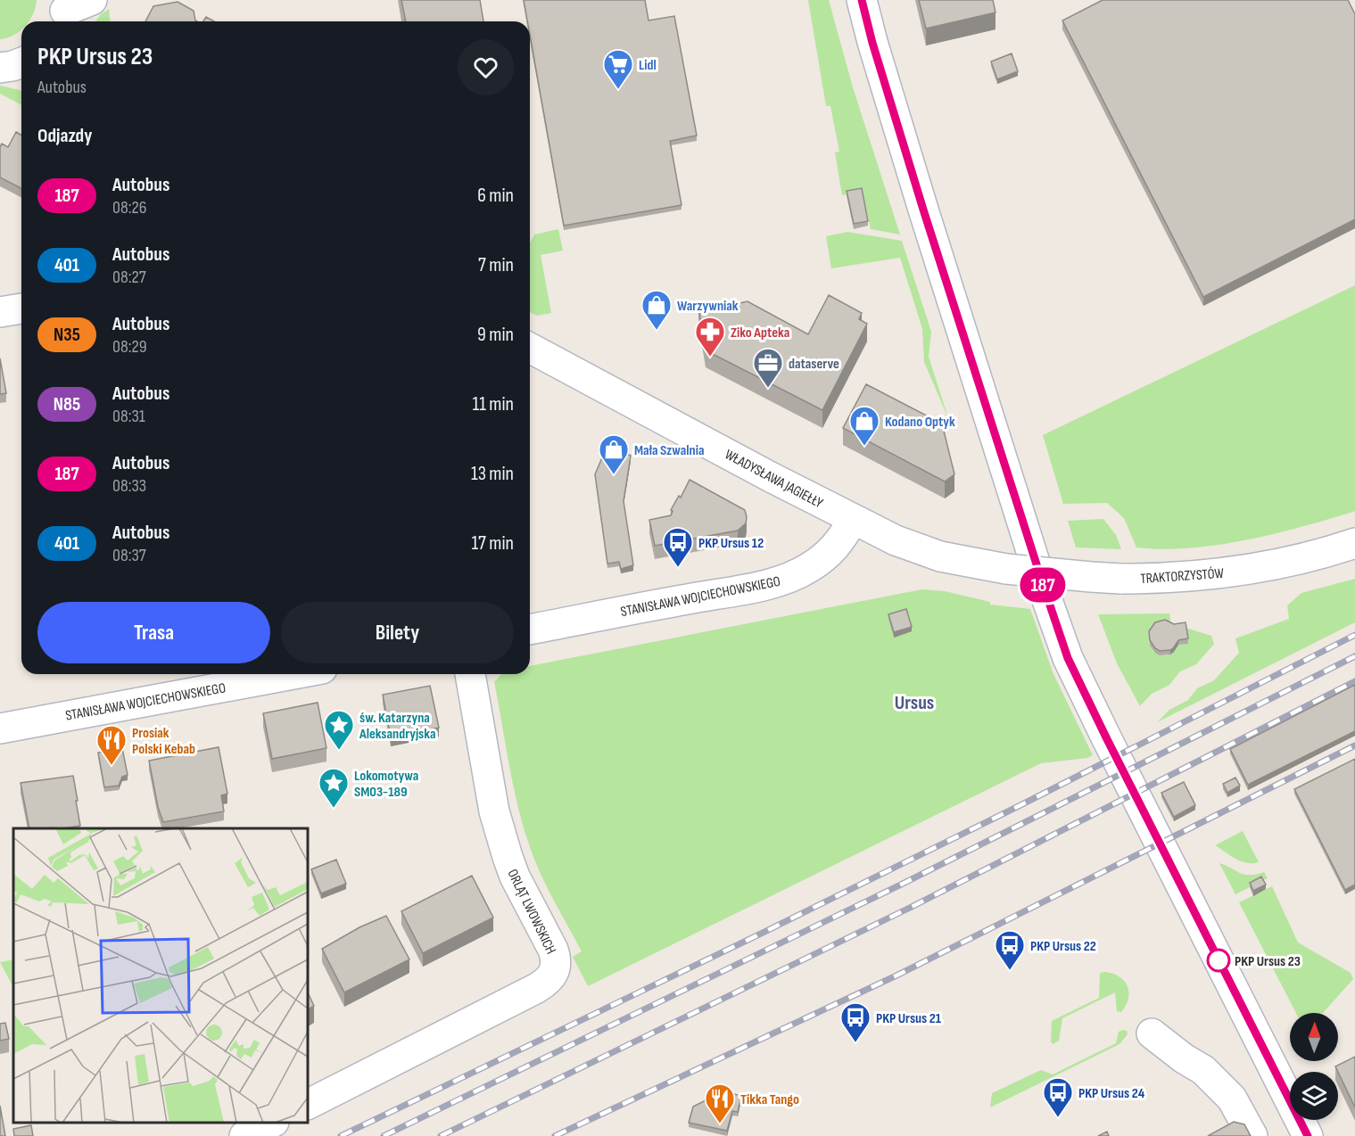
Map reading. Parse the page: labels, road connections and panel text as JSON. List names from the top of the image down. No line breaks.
{"streets":{"street":["WŁADYSŁAWA JAGIEŁŁY","TRAKTORZYSTÓW","STANISŁAWA WOJCIECHOWSKIEGO","ORLĄT LWOWSKICH"]},"crossings":[["WŁADYSŁAWA JAGIEŁŁY","TRAKTORZYSTÓW"],["WŁADYSŁAWA JAGIEŁŁY","STANISŁAWA WOJCIECHOWSKIEGO"]],"districts":["Ursus"],"places":{"supermarket":["Lidl"],"shop":["Warzywniak","Kodano Optyk","Mała Szwalnia"],"pharmacy":["Ziko Apteka"],"office":["dataserve"],"bus stop":["PKP Ursus 12","PKP Ursus 22","PKP Ursus 21","PKP Ursus 24"],"place":["św. Katarzyna Aleksandryjska","Lokomotywa SM03-189"],"restaurant":["Prosiak Polski Kebab","Tikka Tango"],"other":["PKP Ursus 23"]},"lines":["bus line 187"],"north":"top","page":{"on_map":"187","heading":[["PKP Ursus 23","Autobus"],"Odjazdy"],"list":[{"mark":"187","name":"Autobus","note":"08:26","value":"6 min"},{"mark":"401","name":"Autobus","note":"08:27","value":"7 min"},{"mark":"N35","name":"Autobus","note":"08:29","value":"9 min"},{"mark":"N85","name":"Autobus","note":"08:31","value":"11 min"},{"mark":"187","name":"Autobus","note":"08:33","value":"13 min"},{"mark":"401","name":"Autobus","note":"08:37","value":"17 min"}],"buttons":["Trasa","Bilety"]}}
